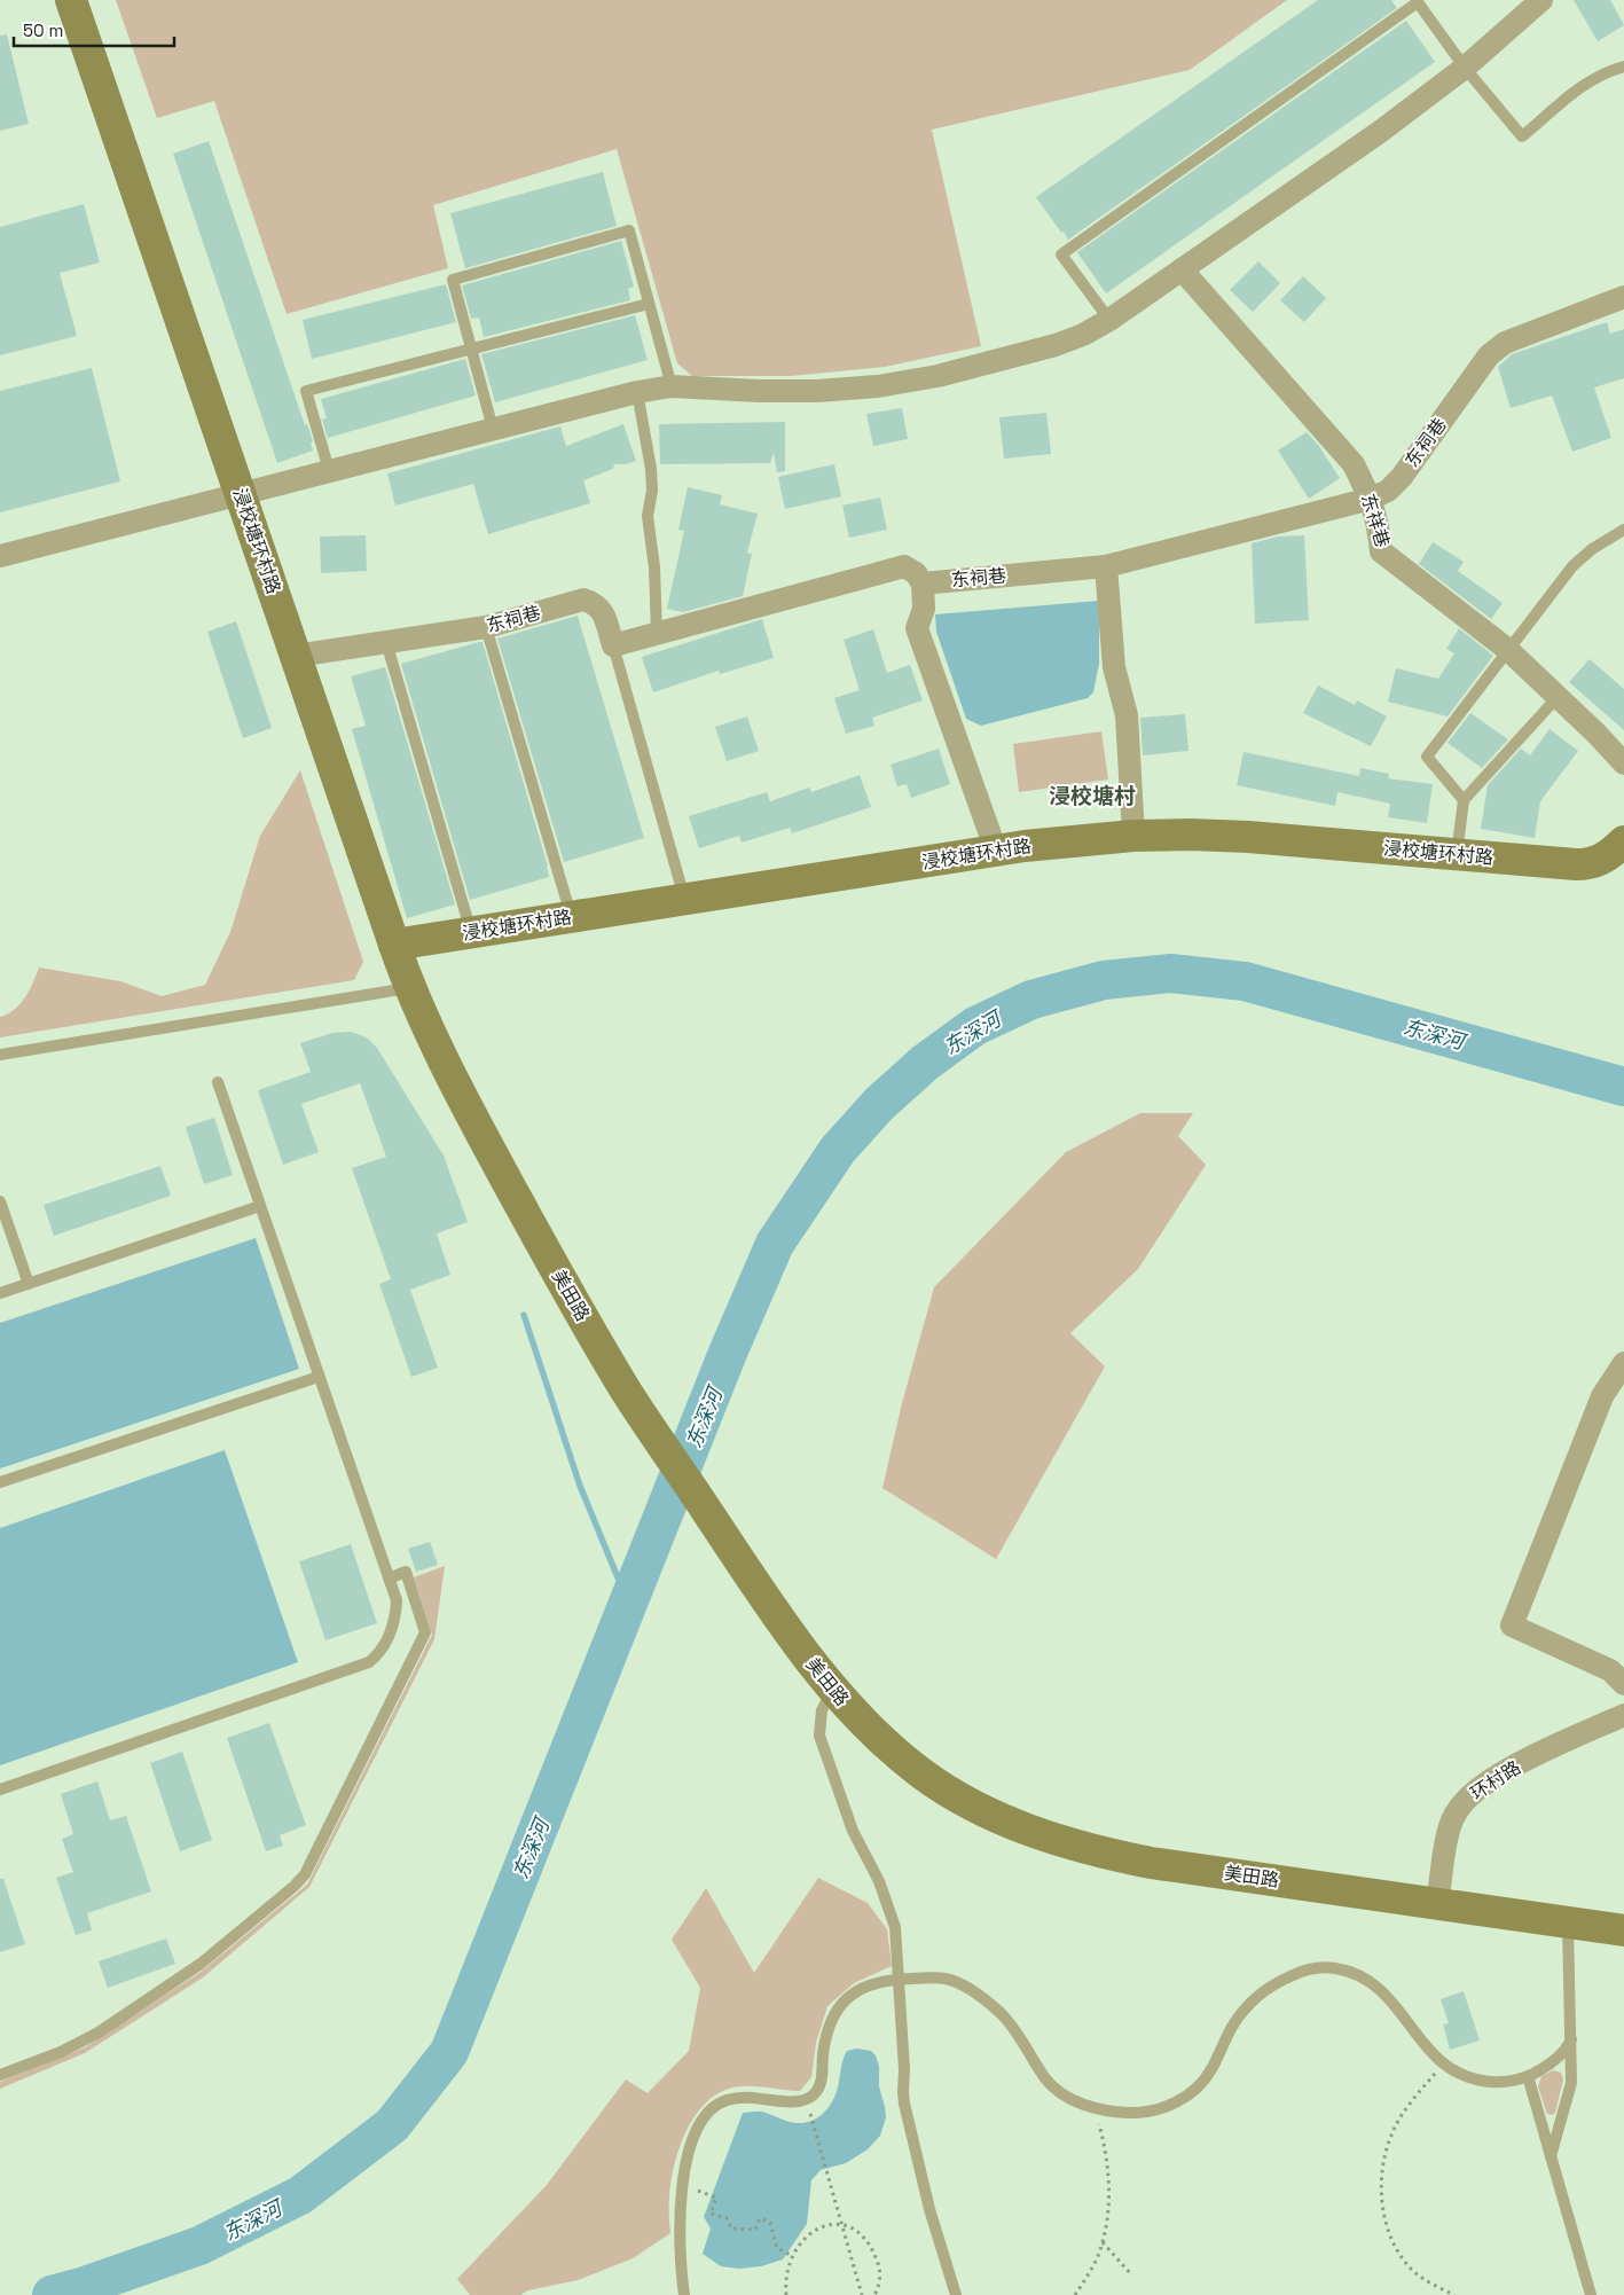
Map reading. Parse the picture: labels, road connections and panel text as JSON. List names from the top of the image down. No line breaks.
{"streets":{"street":["东祠巷","东祥巷","浸校塘环村路","美田路","环村路"]},"crossings":[["东祠巷","东祥巷"],["东祠巷","浸校塘环村路"],["浸校塘环村路","美田路"],["美田路","环村路"]],"districts":["浸校塘村"],"water":["东深河"],"scale_bar":"50 m"}
